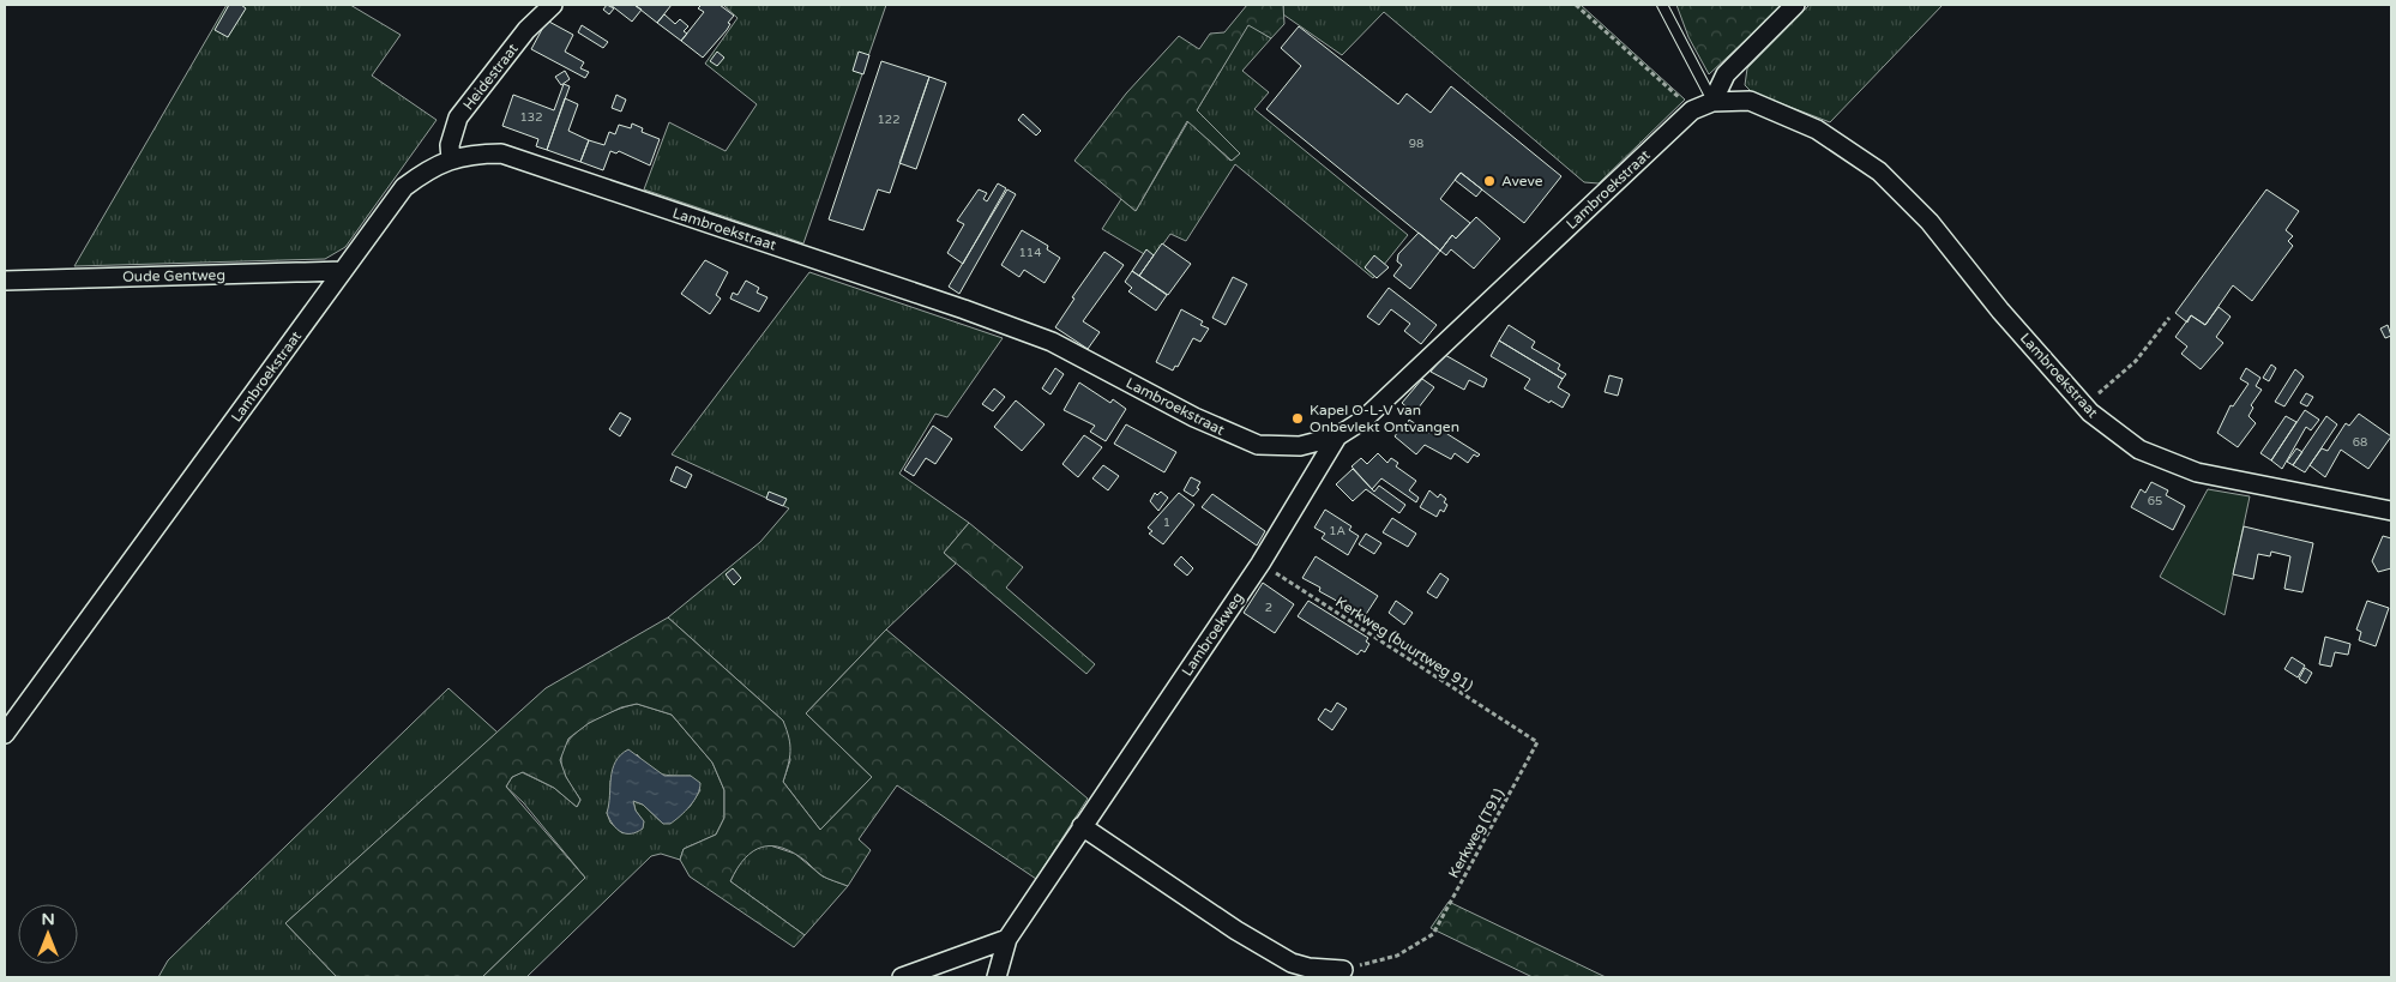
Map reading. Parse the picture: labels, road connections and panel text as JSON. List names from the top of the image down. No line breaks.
{"streets":{"street":["Heidestraat","Lambroekstraat","Oude Gentweg","Lambroekweg"],"path":["Kerkweg (buurtweg 91)","Kerkweg (T91)"]},"crossings":[["Heidestraat","Lambroekstraat"],["Lambroekstraat","Oude Gentweg"],["Lambroekstraat","Lambroekweg"],["Lambroekweg","Kerkweg (buurtweg 91)"],["Kerkweg (buurtweg 91)","Kerkweg (T91)"]],"places":["Aveve","Kapel O-L-V van Onbevlekt Ontvangen"],"house_numbers":["132","122","98","114","68","65","1","1A","2"],"north":"top"}
